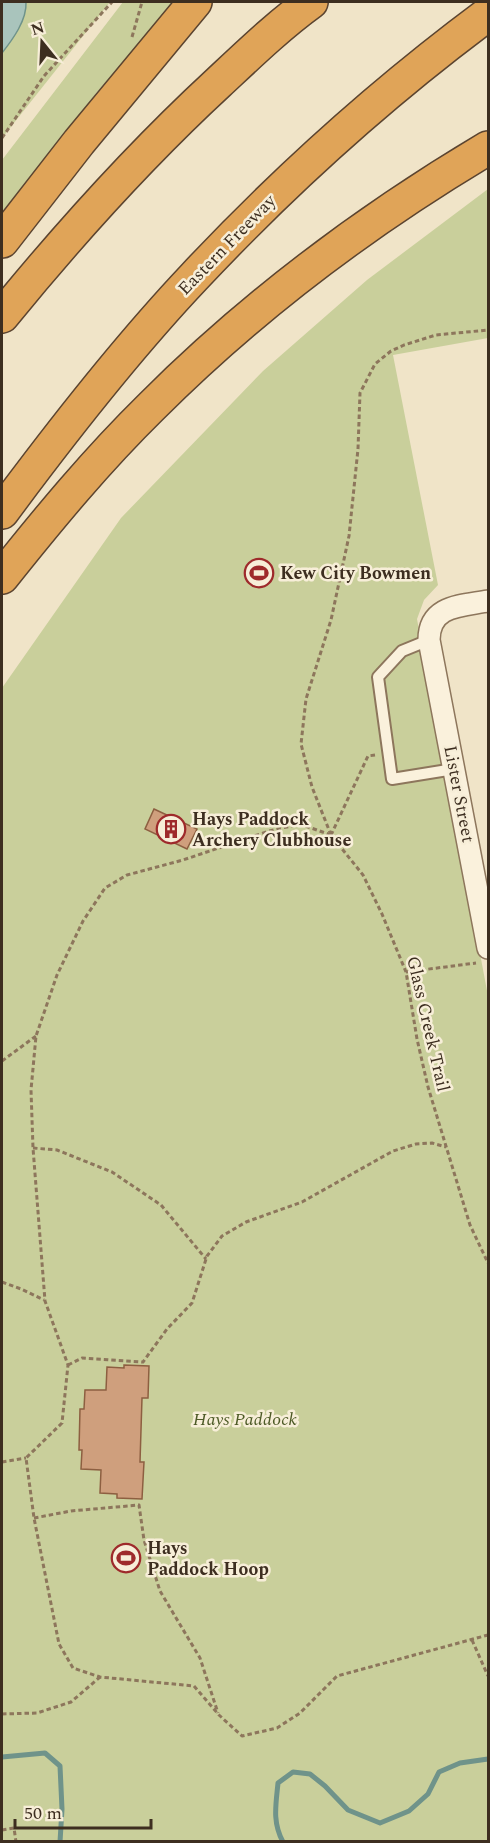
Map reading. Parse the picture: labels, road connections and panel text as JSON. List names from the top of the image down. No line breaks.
{"streets":{"highway":["Eastern Freeway"],"street":["Lister Street"],"path":["Glass Creek Trail"]},"parks":["Hays Paddock"],"places":{"sports":["Kew City Bowmen","Hays Paddock Hoop"],"building":["Hays Paddock Archery Clubhouse"]},"scale_bar":"50 m","north":"top"}
